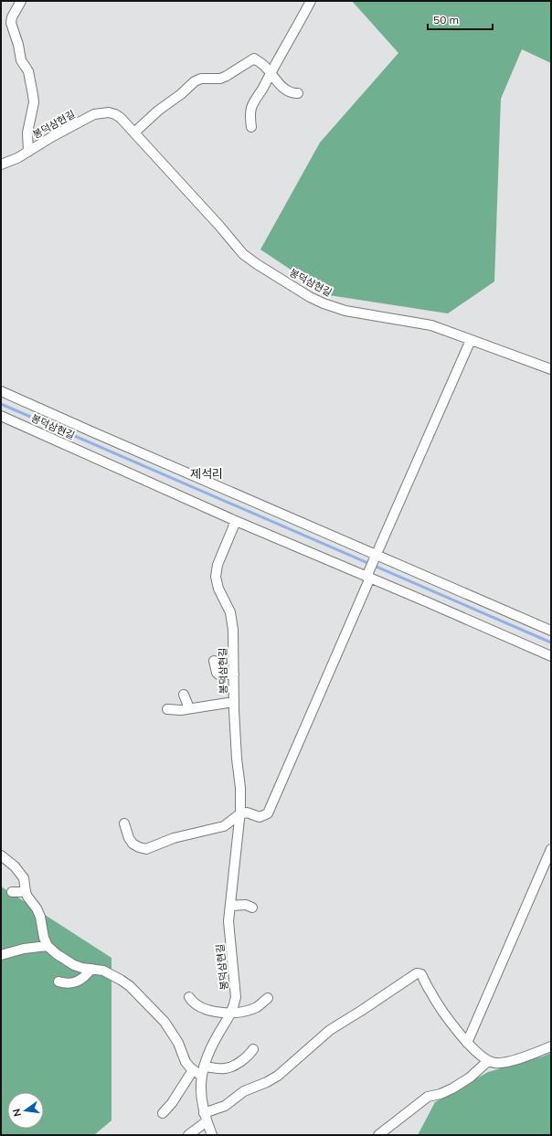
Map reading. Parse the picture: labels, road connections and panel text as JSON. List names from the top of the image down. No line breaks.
{"streets":{"street":["봉덕삼현길"]},"districts":["제석리"],"scale_bar":"50 m","north":"left"}
